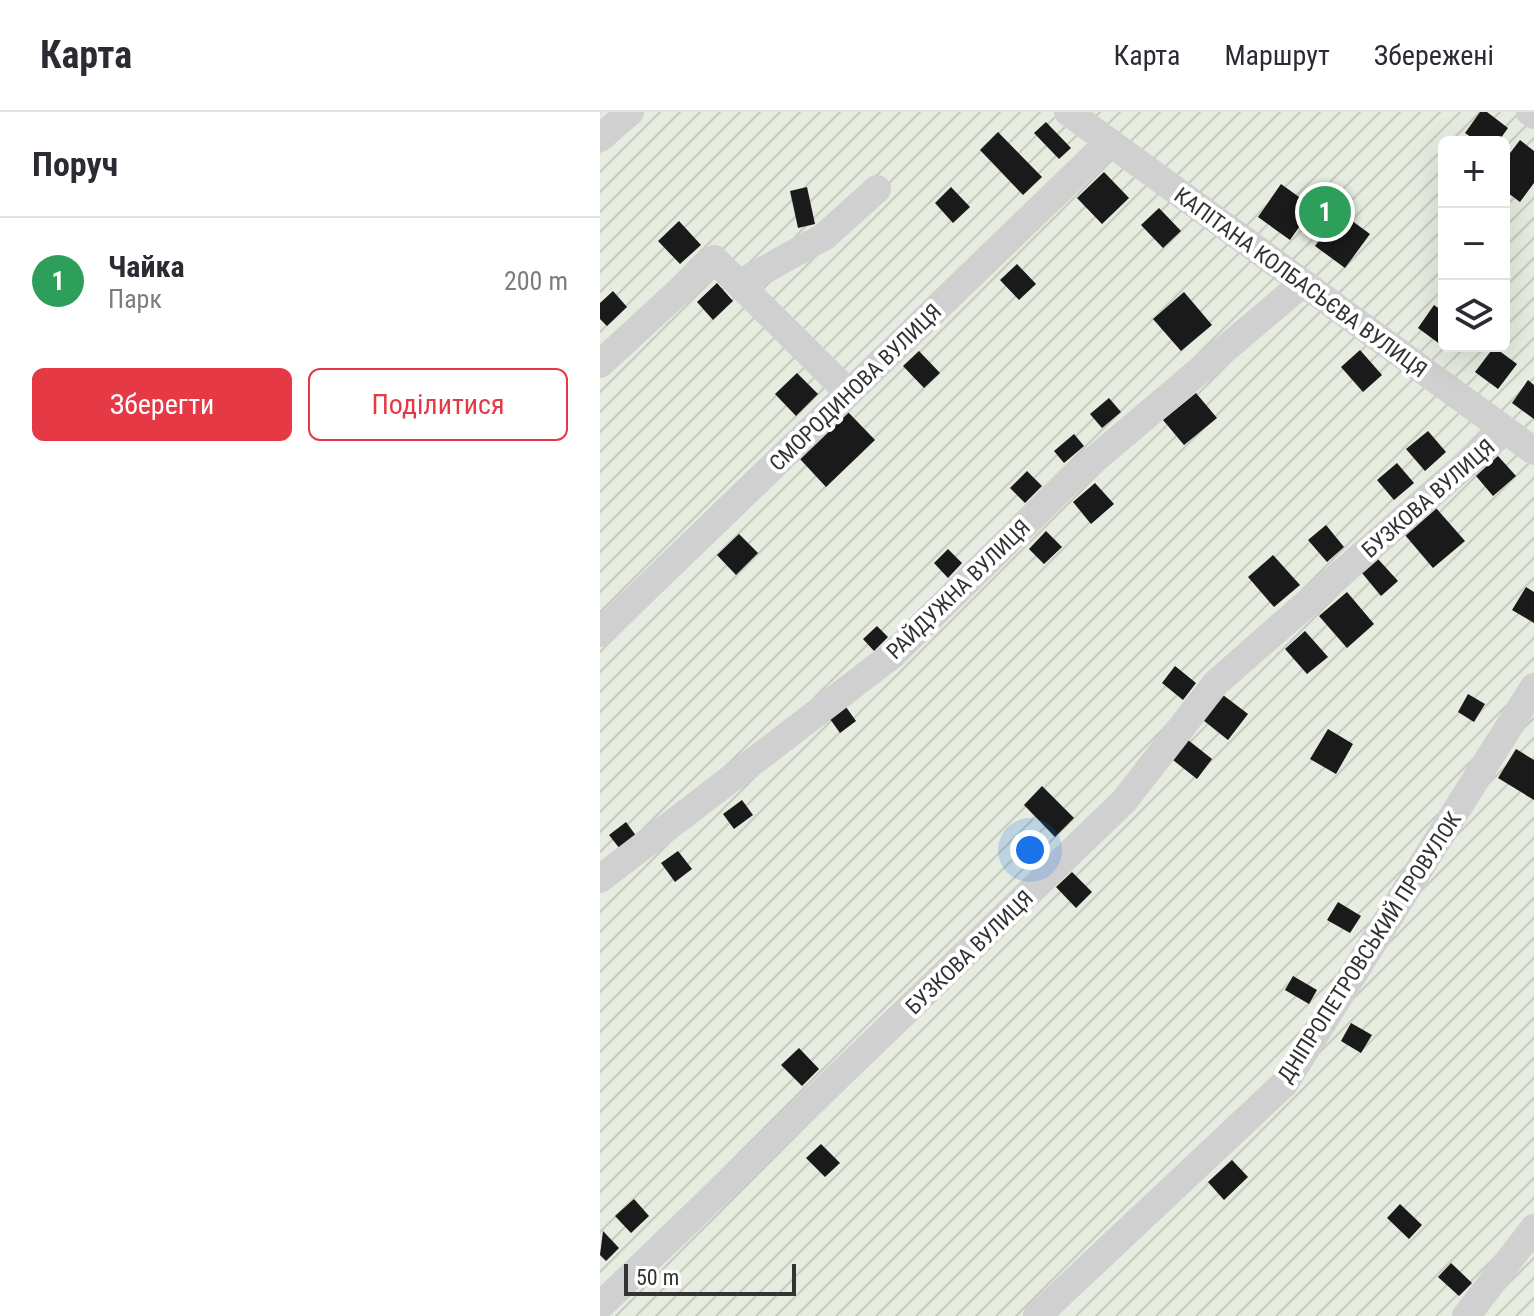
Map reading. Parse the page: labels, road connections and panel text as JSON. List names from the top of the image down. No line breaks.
{"streets":{"lane":["КАПІТАНА КОЛБАСЬЄВА ВУЛИЦЯ","СМОРОДИНОВА ВУЛИЦЯ","БУЗКОВА ВУЛИЦЯ","РАЙДУЖНА ВУЛИЦЯ","ДНІПРОПЕТРОВСЬКИЙ ПРОВУЛОК"]},"crossings":[["КАПІТАНА КОЛБАСЬЄВА ВУЛИЦЯ","СМОРОДИНОВА ВУЛИЦЯ"],["КАПІТАНА КОЛБАСЬЄВА ВУЛИЦЯ","БУЗКОВА ВУЛИЦЯ"],["КАПІТАНА КОЛБАСЬЄВА ВУЛИЦЯ","РАЙДУЖНА ВУЛИЦЯ"]],"scale_bar":"50 m","page":{"header":"Карта","nav":["Карта","Маршрут","Збережені"],"heading":"Поруч","map_buttons":["+","−"],"pins":"1","list":[{"mark":"1","name":"Чайка","note":"Парк","value":"200 m"}],"buttons":["Зберегти","Поділитися"],"scale":"50 m"}}
